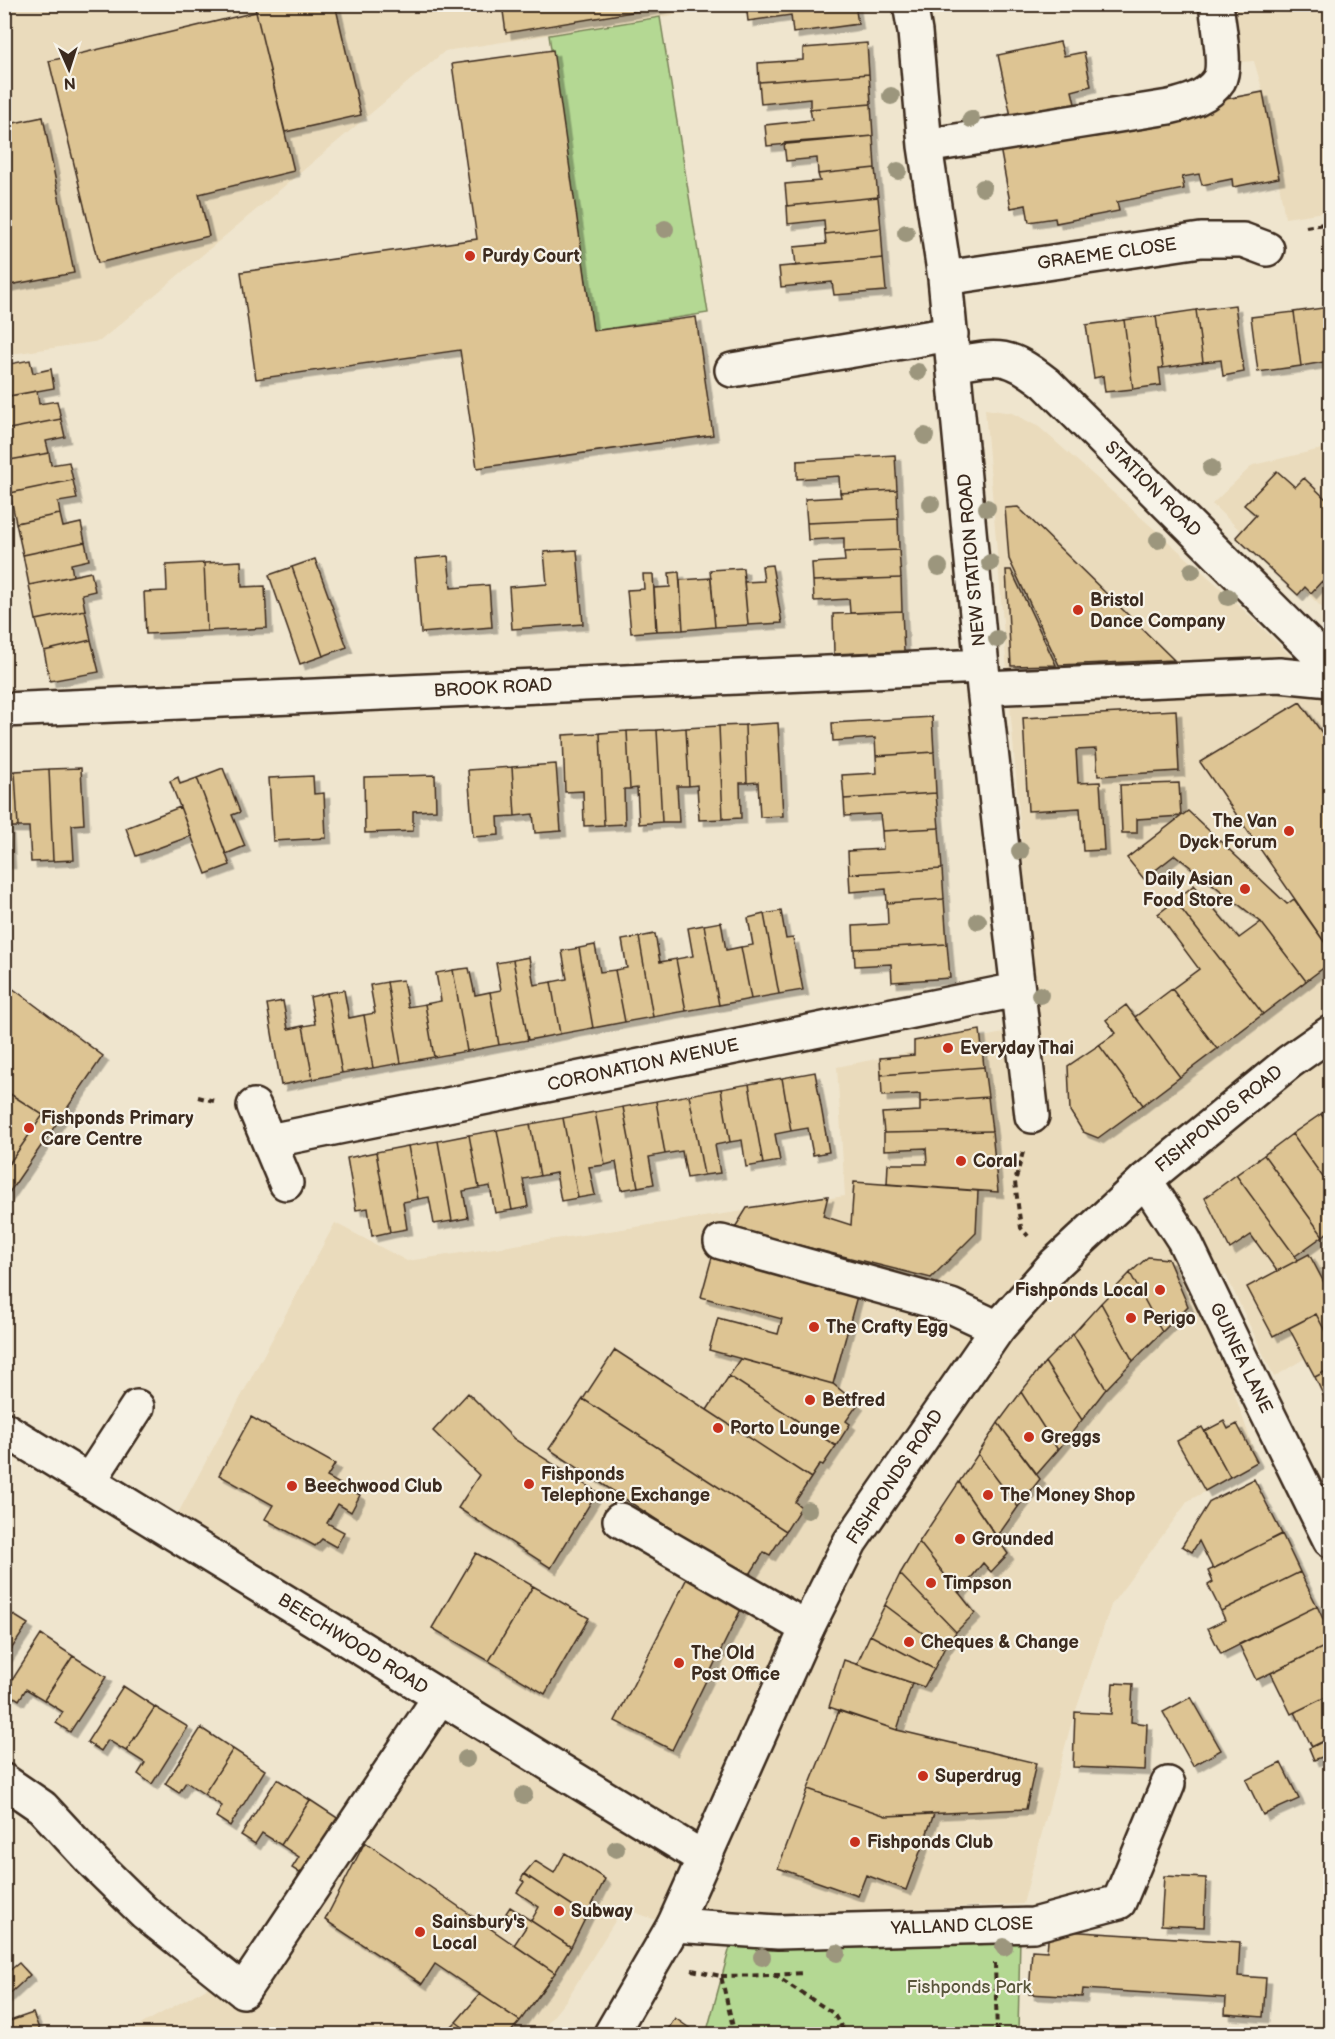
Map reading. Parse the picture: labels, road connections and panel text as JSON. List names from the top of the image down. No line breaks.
{"streets":{"street":["GRAEME CLOSE","STATION ROAD","NEW STATION ROAD","BROOK ROAD","CORONATION AVENUE","FISHPONDS ROAD","GUINEA LANE","BEECHWOOD ROAD","YALLAND CLOSE"]},"crossings":[["GRAEME CLOSE","NEW STATION ROAD"],["STATION ROAD","NEW STATION ROAD"],["NEW STATION ROAD","BROOK ROAD"],["NEW STATION ROAD","CORONATION AVENUE"],["FISHPONDS ROAD","GUINEA LANE"],["FISHPONDS ROAD","BEECHWOOD ROAD"],["FISHPONDS ROAD","YALLAND CLOSE"]],"parks":["Fishponds Park"],"places":["Purdy Court","Bristol Dance Company","The Van Dyck Forum","Daily Asian Food Store","Everyday Thai","Fishponds Primary Care Centre","Coral","Fishponds Local","Perigo","The Crafty Egg","Betfred","Porto Lounge","Greggs","Fishponds Telephone Exchange","Beechwood Club","The Money Shop","Grounded","Timpson","Cheques & Change","The Old Post Office","Superdrug","Fishponds Club","Subway","Sainsbury's Local"],"north":"bottom"}
